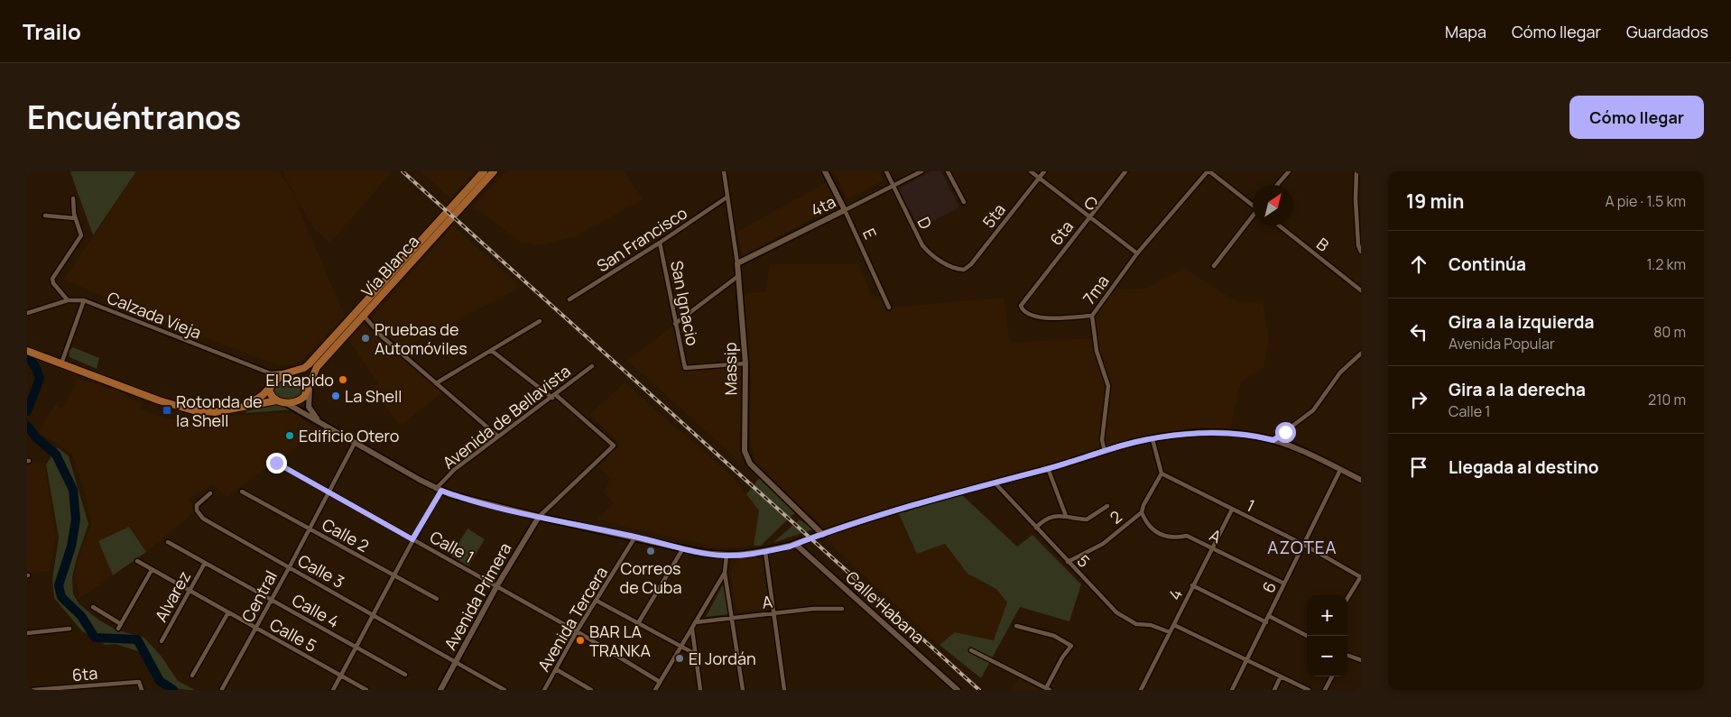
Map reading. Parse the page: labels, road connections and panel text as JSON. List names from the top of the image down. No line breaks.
{"streets":{"main road":["4ta","E","Vía Blanca","Massip","Avenida Primera","Calle Habana"],"street":["C","5ta","D","6ta","San Francisco","B","7ma","San Ignacio","Calzada Vieja","Avenida de Bellavista","1","2","Calle 2","A","Calle 1","5","Calle 3","6","4","Alvarez","Central","Calle 4","Avenida Tercera","Calle 5"]},"crossings":[["C","5ta"],["C","6ta"],["C","7ma"],["4ta","D"],["4ta","E"],["4ta","Massip"],["5ta","D"],["6ta","7ma"],["San Francisco","San Ignacio"],["San Francisco","Massip"],["Vía Blanca","Calzada Vieja"],["San Ignacio","Massip"],["Avenida de Bellavista","Calle 2"],["Avenida de Bellavista","Calle 1"],["Avenida de Bellavista","Calle 3"],["Avenida de Bellavista","Calle 4"],["Avenida de Bellavista","Calle 5"],["1","2"],["1","6"],["1","4"],["2","A"],["2","5"],["Calle 2","Central"],["A","6"],["A","4"],["Calle 1","Central"],["Calle 1","Avenida Primera"],["5","4"],["Calle 3","Central"],["Calle 3","Avenida Primera"],["Alvarez","Calle 4"],["Alvarez","Calle 5"],["Central","Calle 4"],["Central","Calle 5"]],"districts":["AZOTEA"],"places":{"other":["Pruebas de Automóviles","El Rapido","La Shell","Edificio Otero","Correos de Cuba","BAR LA TRANKA","El Jordán"],"transit":["Rotonda de la Shell"]},"north":"top right","page":{"header":"Trailo","nav":["Mapa","Cómo llegar","Guardados"],"title":"Encuéntranos","buttons":"Cómo llegar","heading":["19 min","A pie · 1.5 km"],"list":[["Continúa","1.2 km"],["Gira a la izquierda","Avenida Popular","80 m"],["Gira a la derecha","Calle 1","210 m"],"Llegada al destino"],"map_buttons":["+","−"]}}
